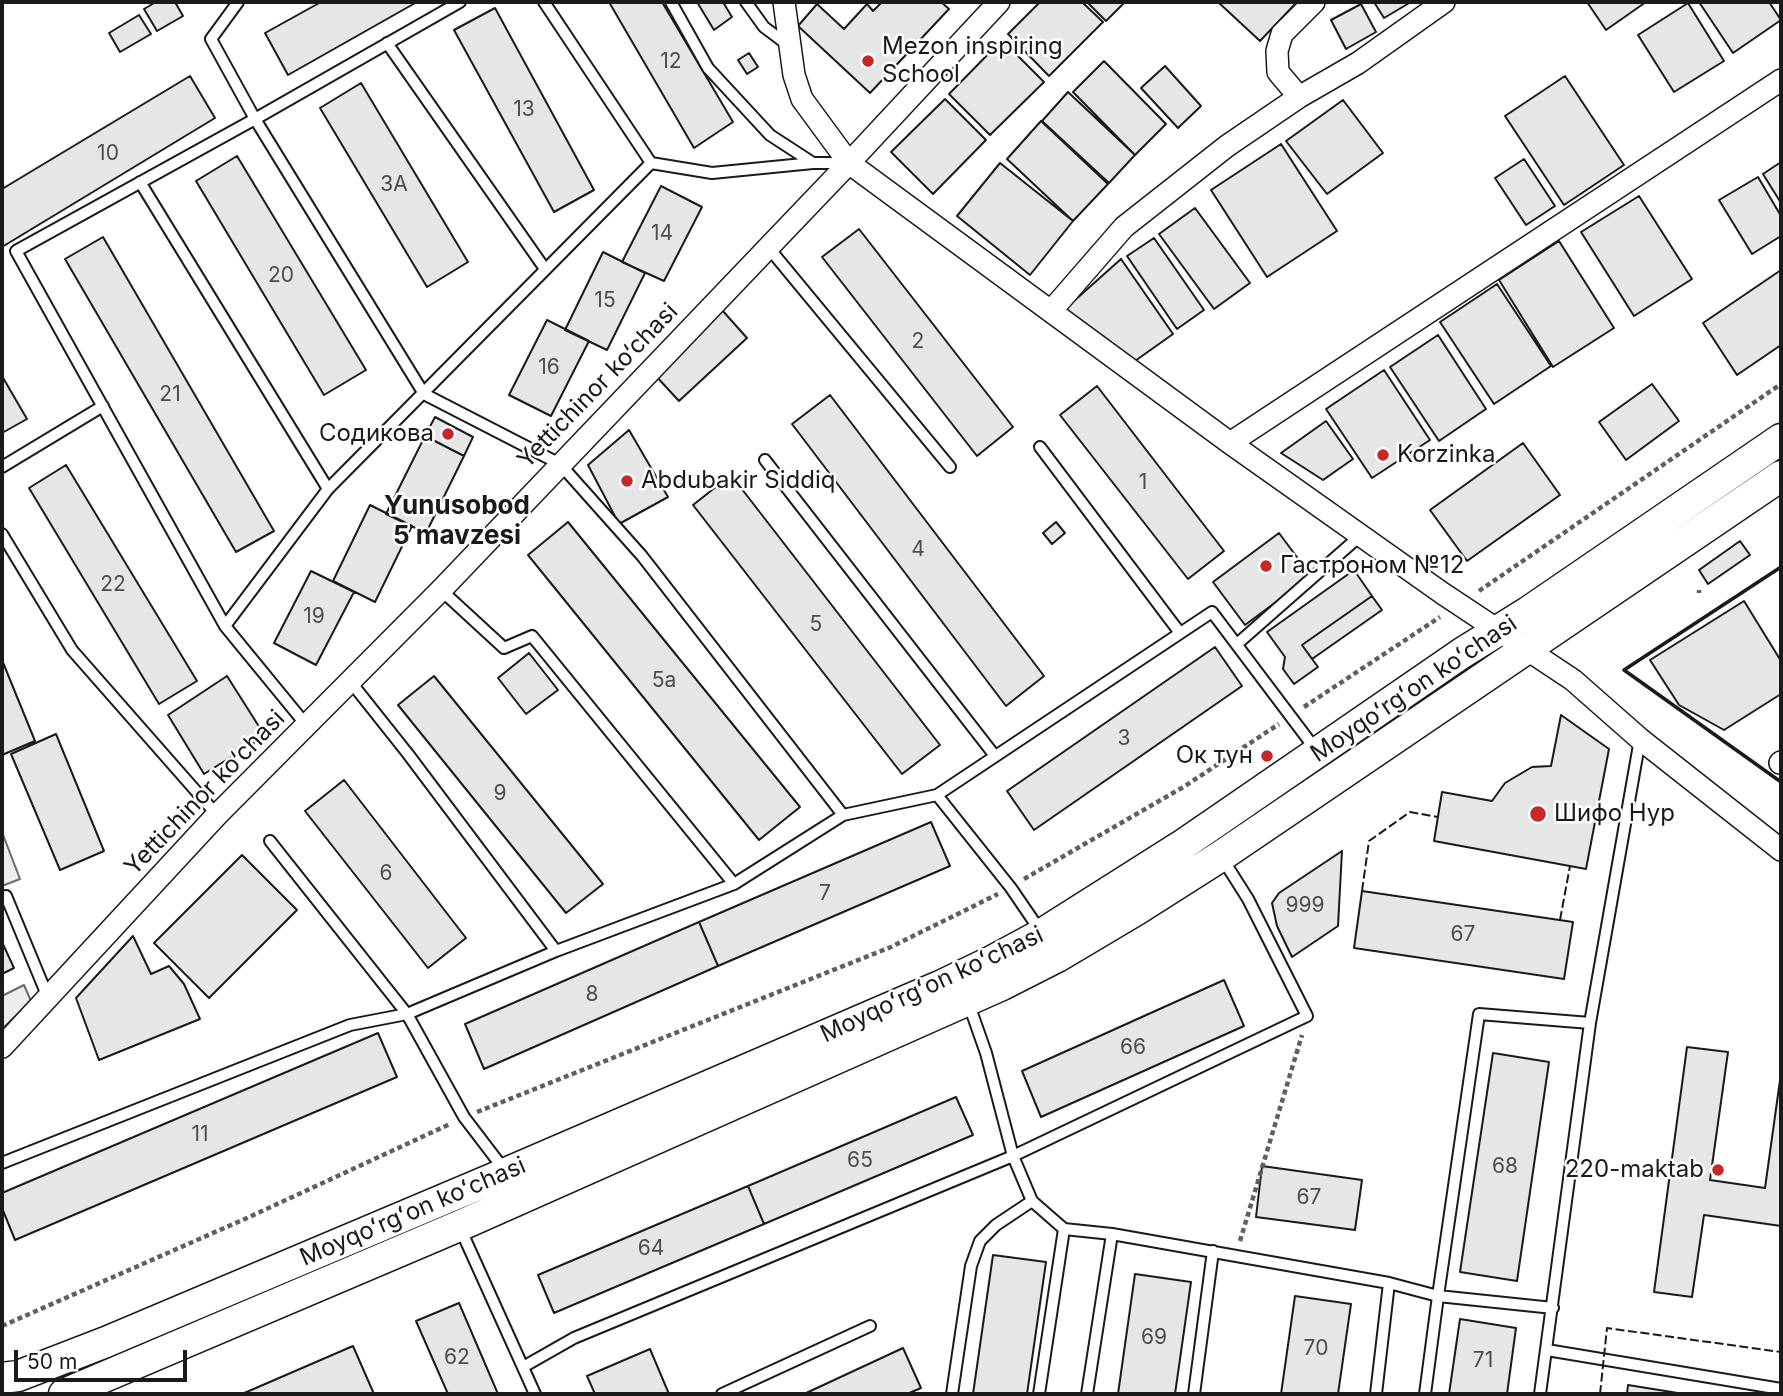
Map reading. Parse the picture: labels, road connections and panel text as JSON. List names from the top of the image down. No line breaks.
{"streets":{"main road":["Moyqoʻrgʻon koʻchasi"],"street":["Yettichinor ko‘chasi"]},"districts":["Yunusobod 5 mavzesi"],"places":["Mezon inspiring School","Содикова","Korzinka","Abdubakir Siddiq","Гастроном №12","Ок тун","Шифо Нур","220-maktab"],"house_numbers":["12","13","10","3А","14","20","15","2","16","21","1","4","22","19","5","5а","3","9","6","7","999","67","8","66","11","65","68","67","64","69","70","62","71"],"scale_bar":"50 m"}
